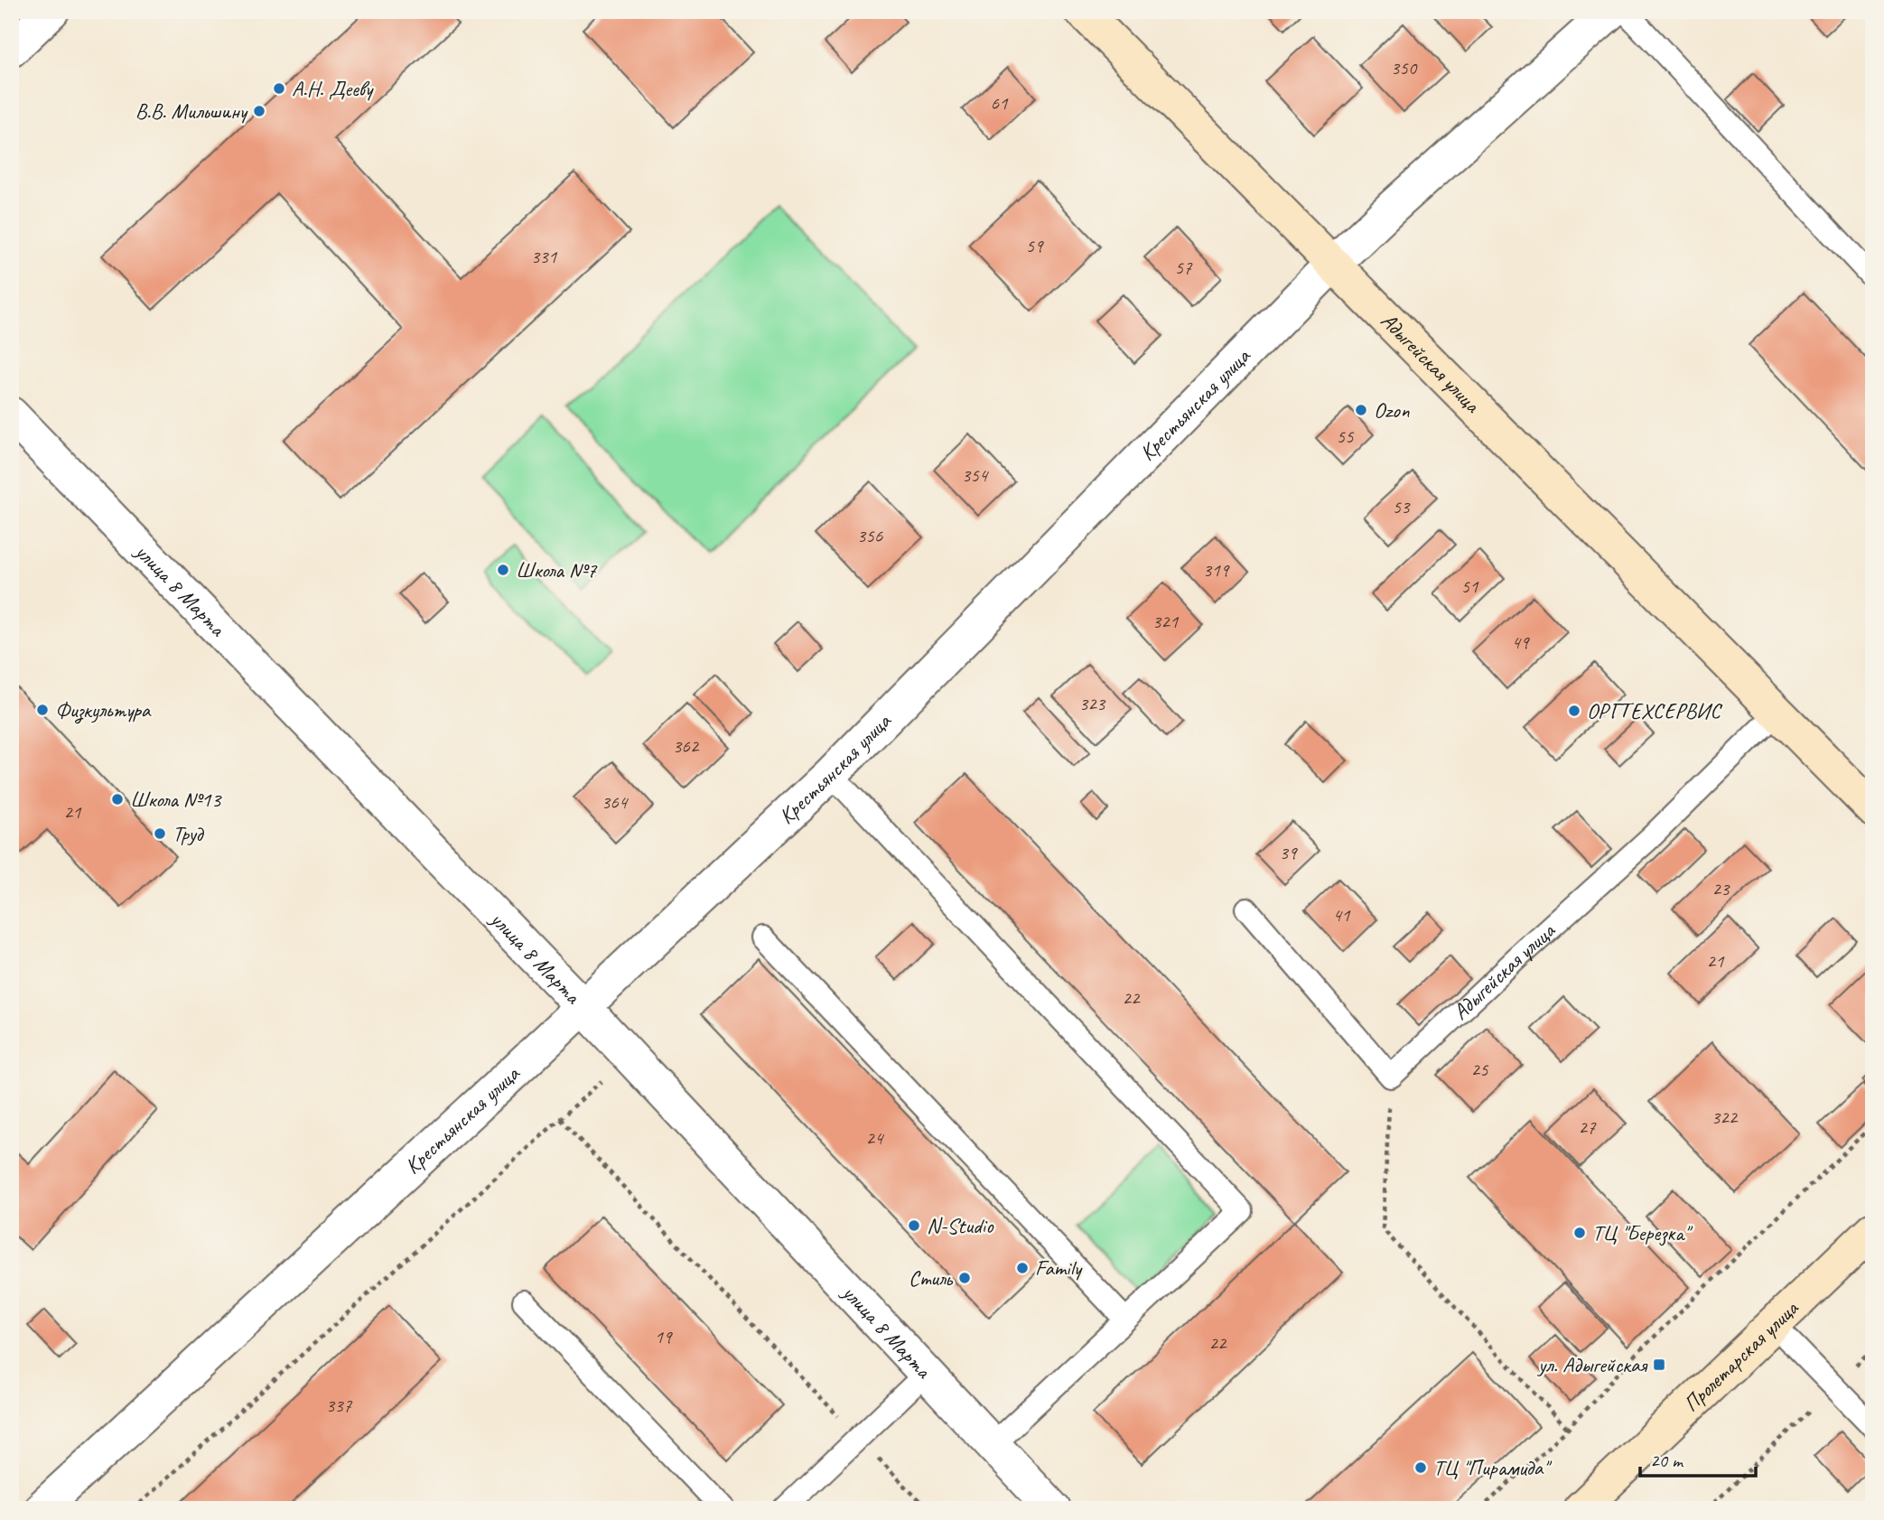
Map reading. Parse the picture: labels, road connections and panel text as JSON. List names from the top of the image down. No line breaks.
{"streets":{"main road":["Адыгейская улица","Пролетарская улица"],"street":["Крестьянская улица","улица 8 Марта"]},"crossings":[["Адыгейская улица","Крестьянская улица"],["Крестьянская улица","улица 8 Марта"]],"places":{"other":["А.Н. Дееву","В.В. Мильшину","Ozon","Школа №7","Физкультура","ОРГТЕХСЕРВИС","Школа №13","Труд","N-Studio","ТЦ \"Березка\"","Family","Стиль","ТЦ \"Пирамида\""],"transit":["ул. Адыгейская"]},"house_numbers":["350","61","59","331","57","55","354","53","356","319","51","321","49","323","362","364","21","39","23","41","21","22","25","322","27","24","19","22","337"],"scale_bar":"20 m"}
